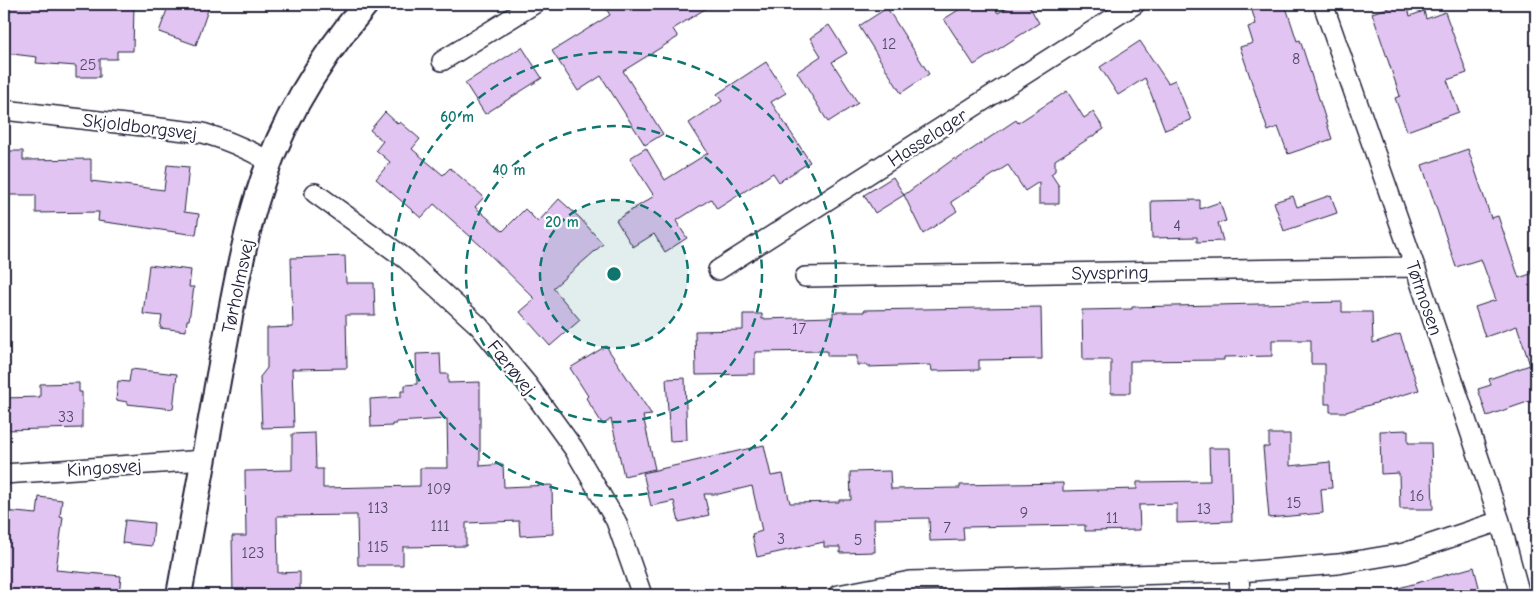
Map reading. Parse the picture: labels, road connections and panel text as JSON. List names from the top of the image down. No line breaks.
{"streets":{"street":["Skjoldborgsvej","Hasselager","Syvspring","Tørholmsvej","Tøtmosen","Færøvej","Kingosvej"]},"crossings":[["Skjoldborgsvej","Tørholmsvej"],["Syvspring","Tøtmosen"],["Tørholmsvej","Kingosvej"]],"house_numbers":["12","8","25","4","17","33","109","16","15","113","13","9","11","111","7","3","5","115","123"],"rings":["60 m","40 m","20 m"]}
